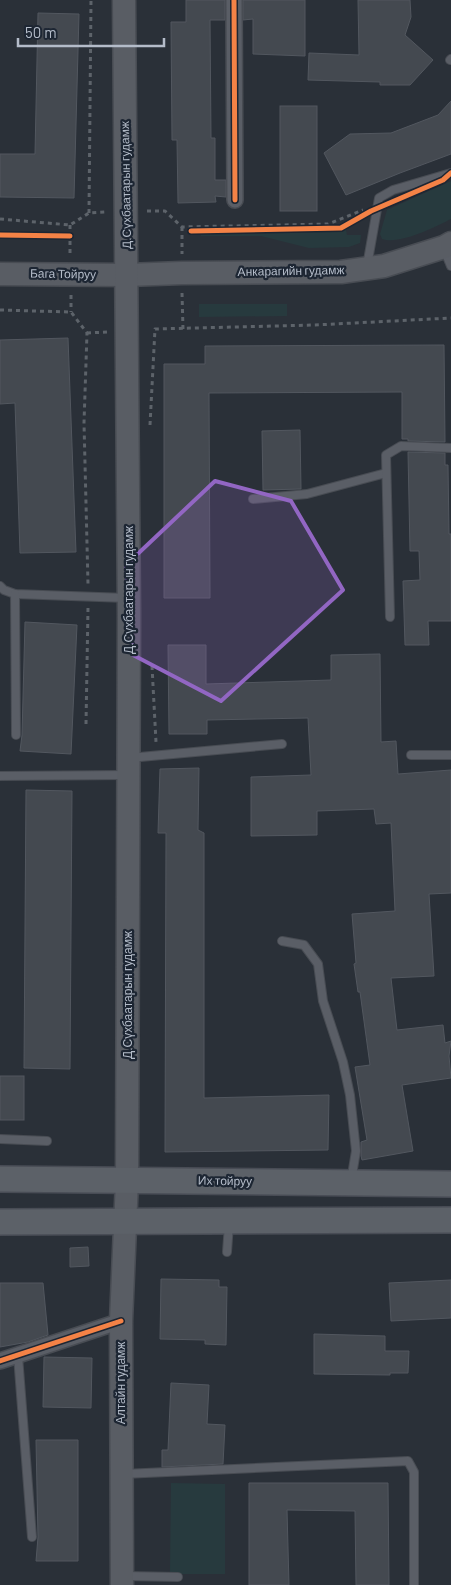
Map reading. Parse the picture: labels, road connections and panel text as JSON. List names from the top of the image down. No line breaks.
{"streets":{"main road":["Д.Сүхбаатарын гудамж","Анкарагийн гудамж","Бага Тойруу","Их тойруу","Алтайн гудамж"]},"crossings":[["Д.Сүхбаатарын гудамж","Анкарагийн гудамж"],["Д.Сүхбаатарын гудамж","Бага Тойруу"],["Д.Сүхбаатарын гудамж","Их тойруу"],["Д.Сүхбаатарын гудамж","Алтайн гудамж"],["Анкарагийн гудамж","Бага Тойруу"],["Их тойруу","Алтайн гудамж"]],"scale_bar":"50 m"}
